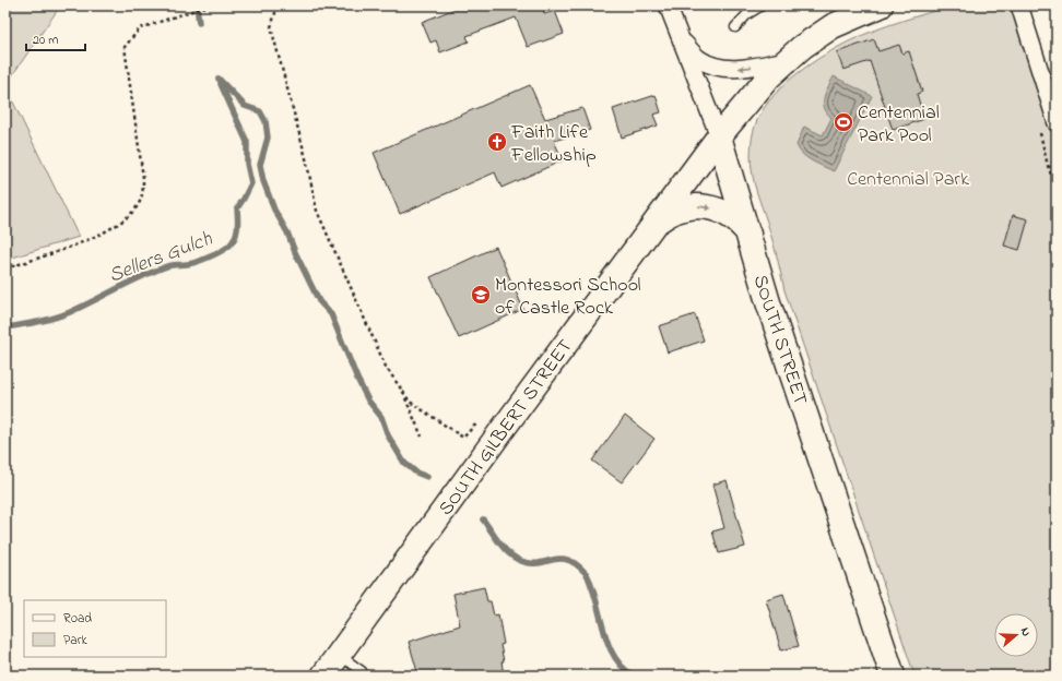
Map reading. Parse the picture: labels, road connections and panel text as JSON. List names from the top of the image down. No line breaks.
{"streets":{"street":["SOUTH STREET","SOUTH GILBERT STREET"]},"crossings":[["SOUTH STREET","SOUTH GILBERT STREET"]],"water":["Sellers Gulch"],"parks":["Centennial Park"],"places":{"sports":["Centennial Park Pool"],"church":["Faith Life Fellowship"],"school or university":["Montessori School of Castle Rock"]},"legend":["Road","Park"],"scale_bar":"20 m","north":"right"}
